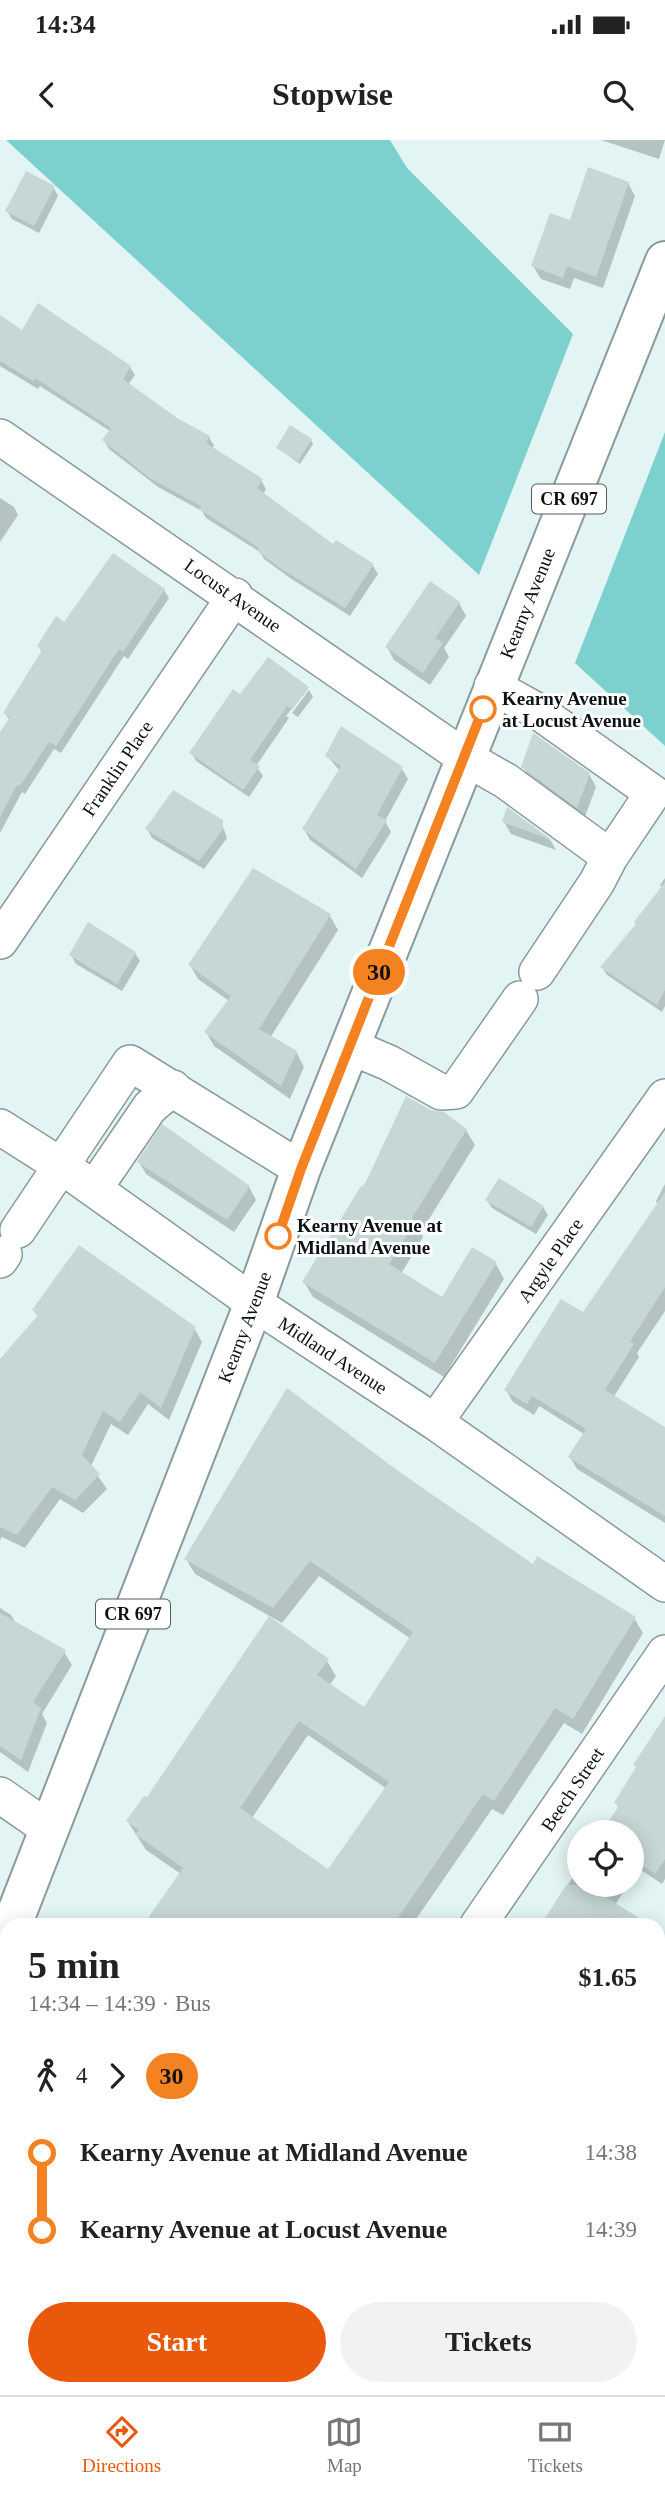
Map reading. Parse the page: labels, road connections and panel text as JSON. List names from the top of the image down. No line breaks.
{"streets":{"main road":["CR 697","Kearny Avenue"],"street":["Locust Avenue","Franklin Place","Argyle Place","Midland Avenue","Beech Street"]},"crossings":[["Locust Avenue","Kearny Avenue"],["Locust Avenue","Franklin Place"],["Kearny Avenue","Midland Avenue"],["Argyle Place","Midland Avenue"]],"places":["Kearny Avenue at Locust Avenue","Kearny Avenue at Midland Avenue"],"lines":["bus line 30"],"page":{"status":"14:34","header":"Stopwise","on_map":"30","heading":["5 min","14:34 – 14:39 · Bus","$1.65"],"legs":["4","30"],"list":[{"name":"Kearny Avenue at Midland Avenue","value":"14:38"},{"name":"Kearny Avenue at Locust Avenue","value":"14:39"}],"buttons":["Start","Tickets"],"tabs":["Directions","Map","Tickets"]}}
